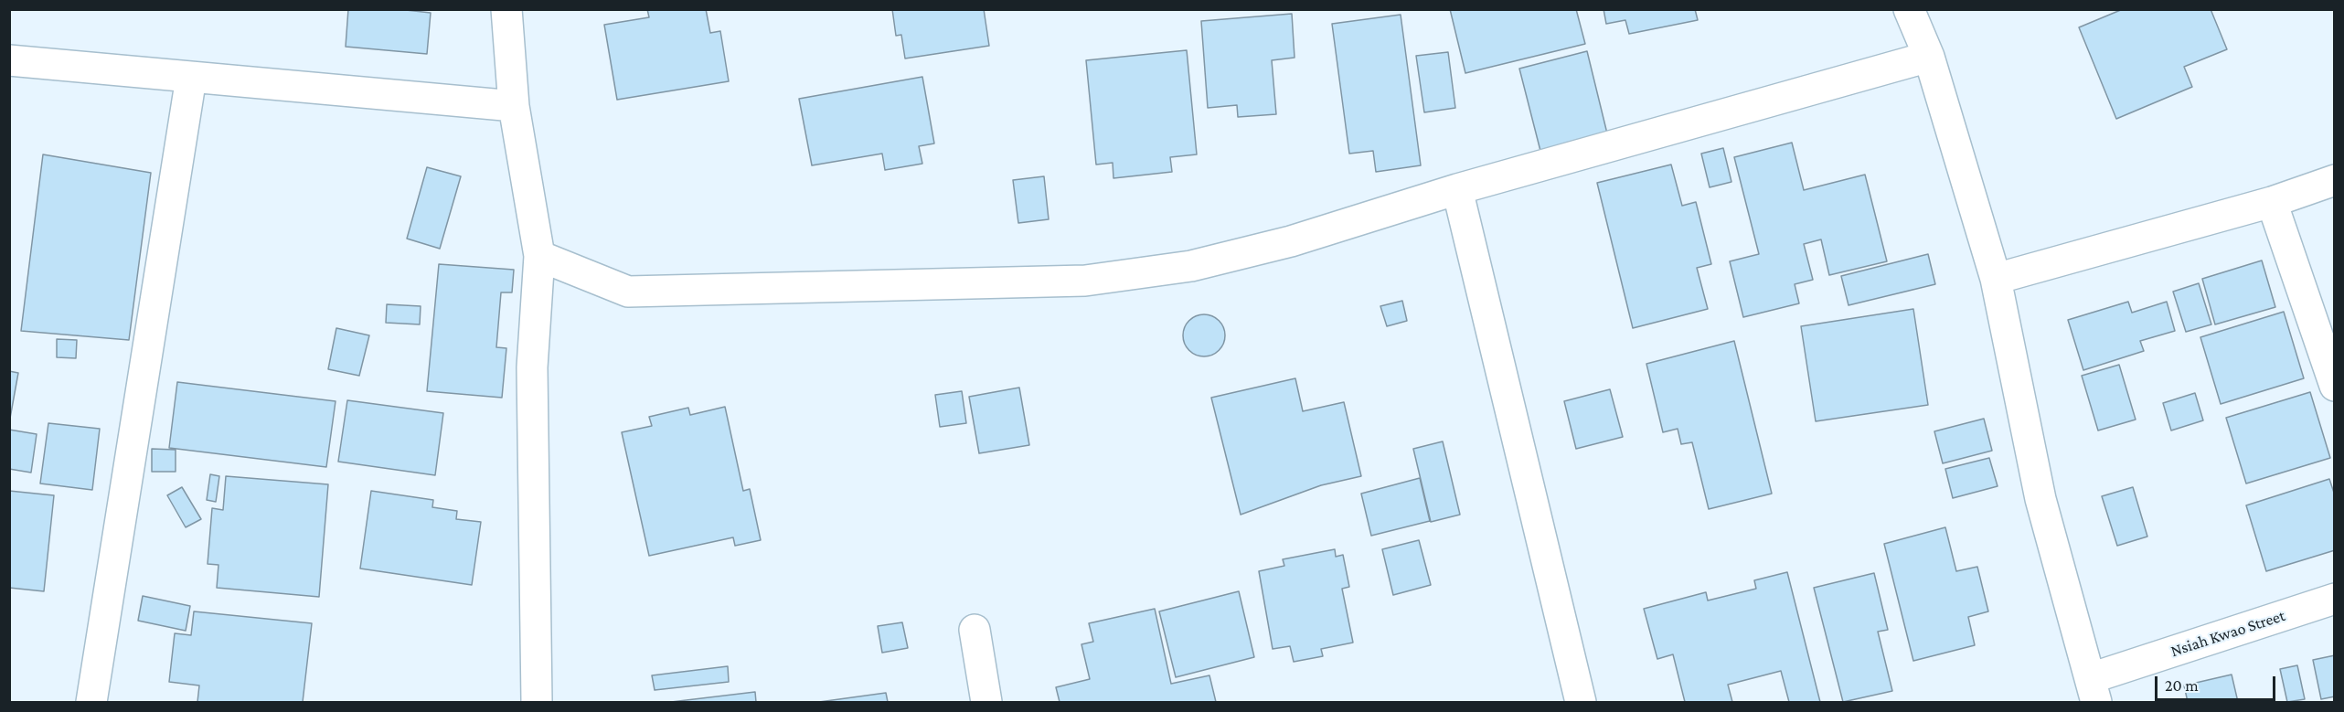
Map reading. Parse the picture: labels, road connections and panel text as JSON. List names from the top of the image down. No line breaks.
{"streets":{"street":["Nsiah Kwao Street"]},"scale_bar":"20 m"}
